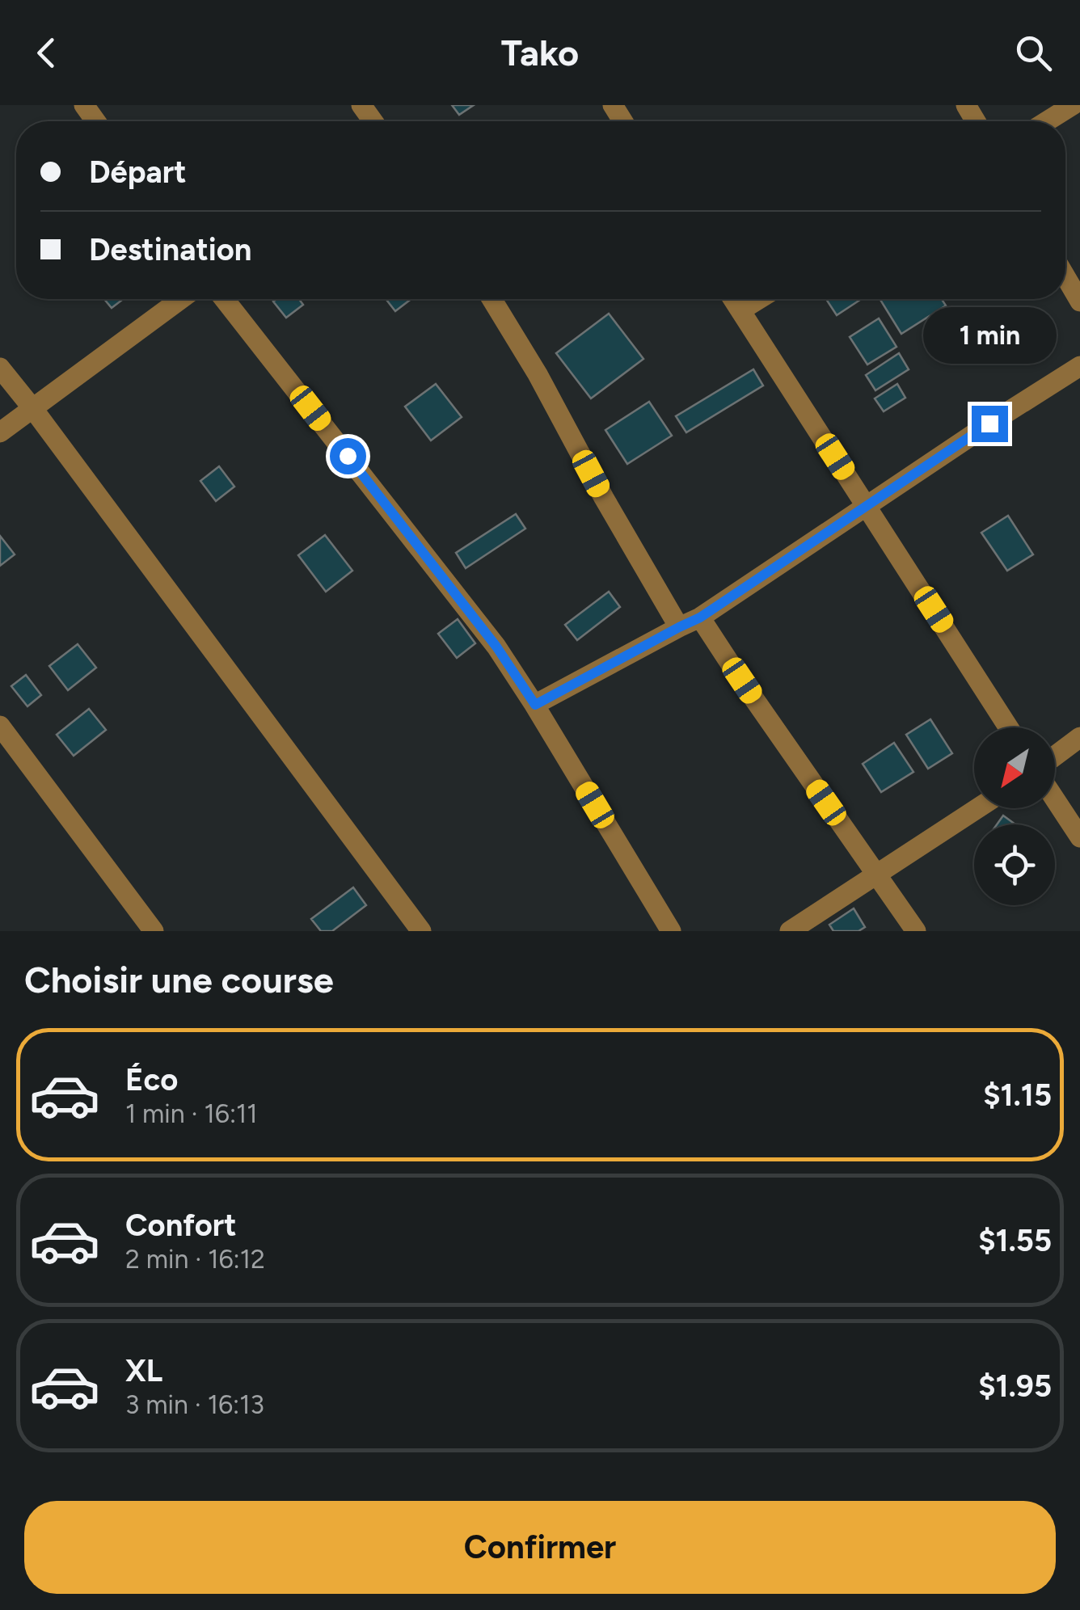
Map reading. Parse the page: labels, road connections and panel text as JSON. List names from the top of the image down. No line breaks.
{"north":"bottom left","page":{"header":"Tako","banner":["Départ","Destination"],"bubble":"1 min","heading":"Choisir une course","list":[{"name":"Éco","note":"1 min · 16:11","value":"$1.15"},{"name":"Confort","note":"2 min · 16:12","value":"$1.55"},{"name":"XL","note":"3 min · 16:13","value":"$1.95"}],"buttons":"Confirmer"}}
